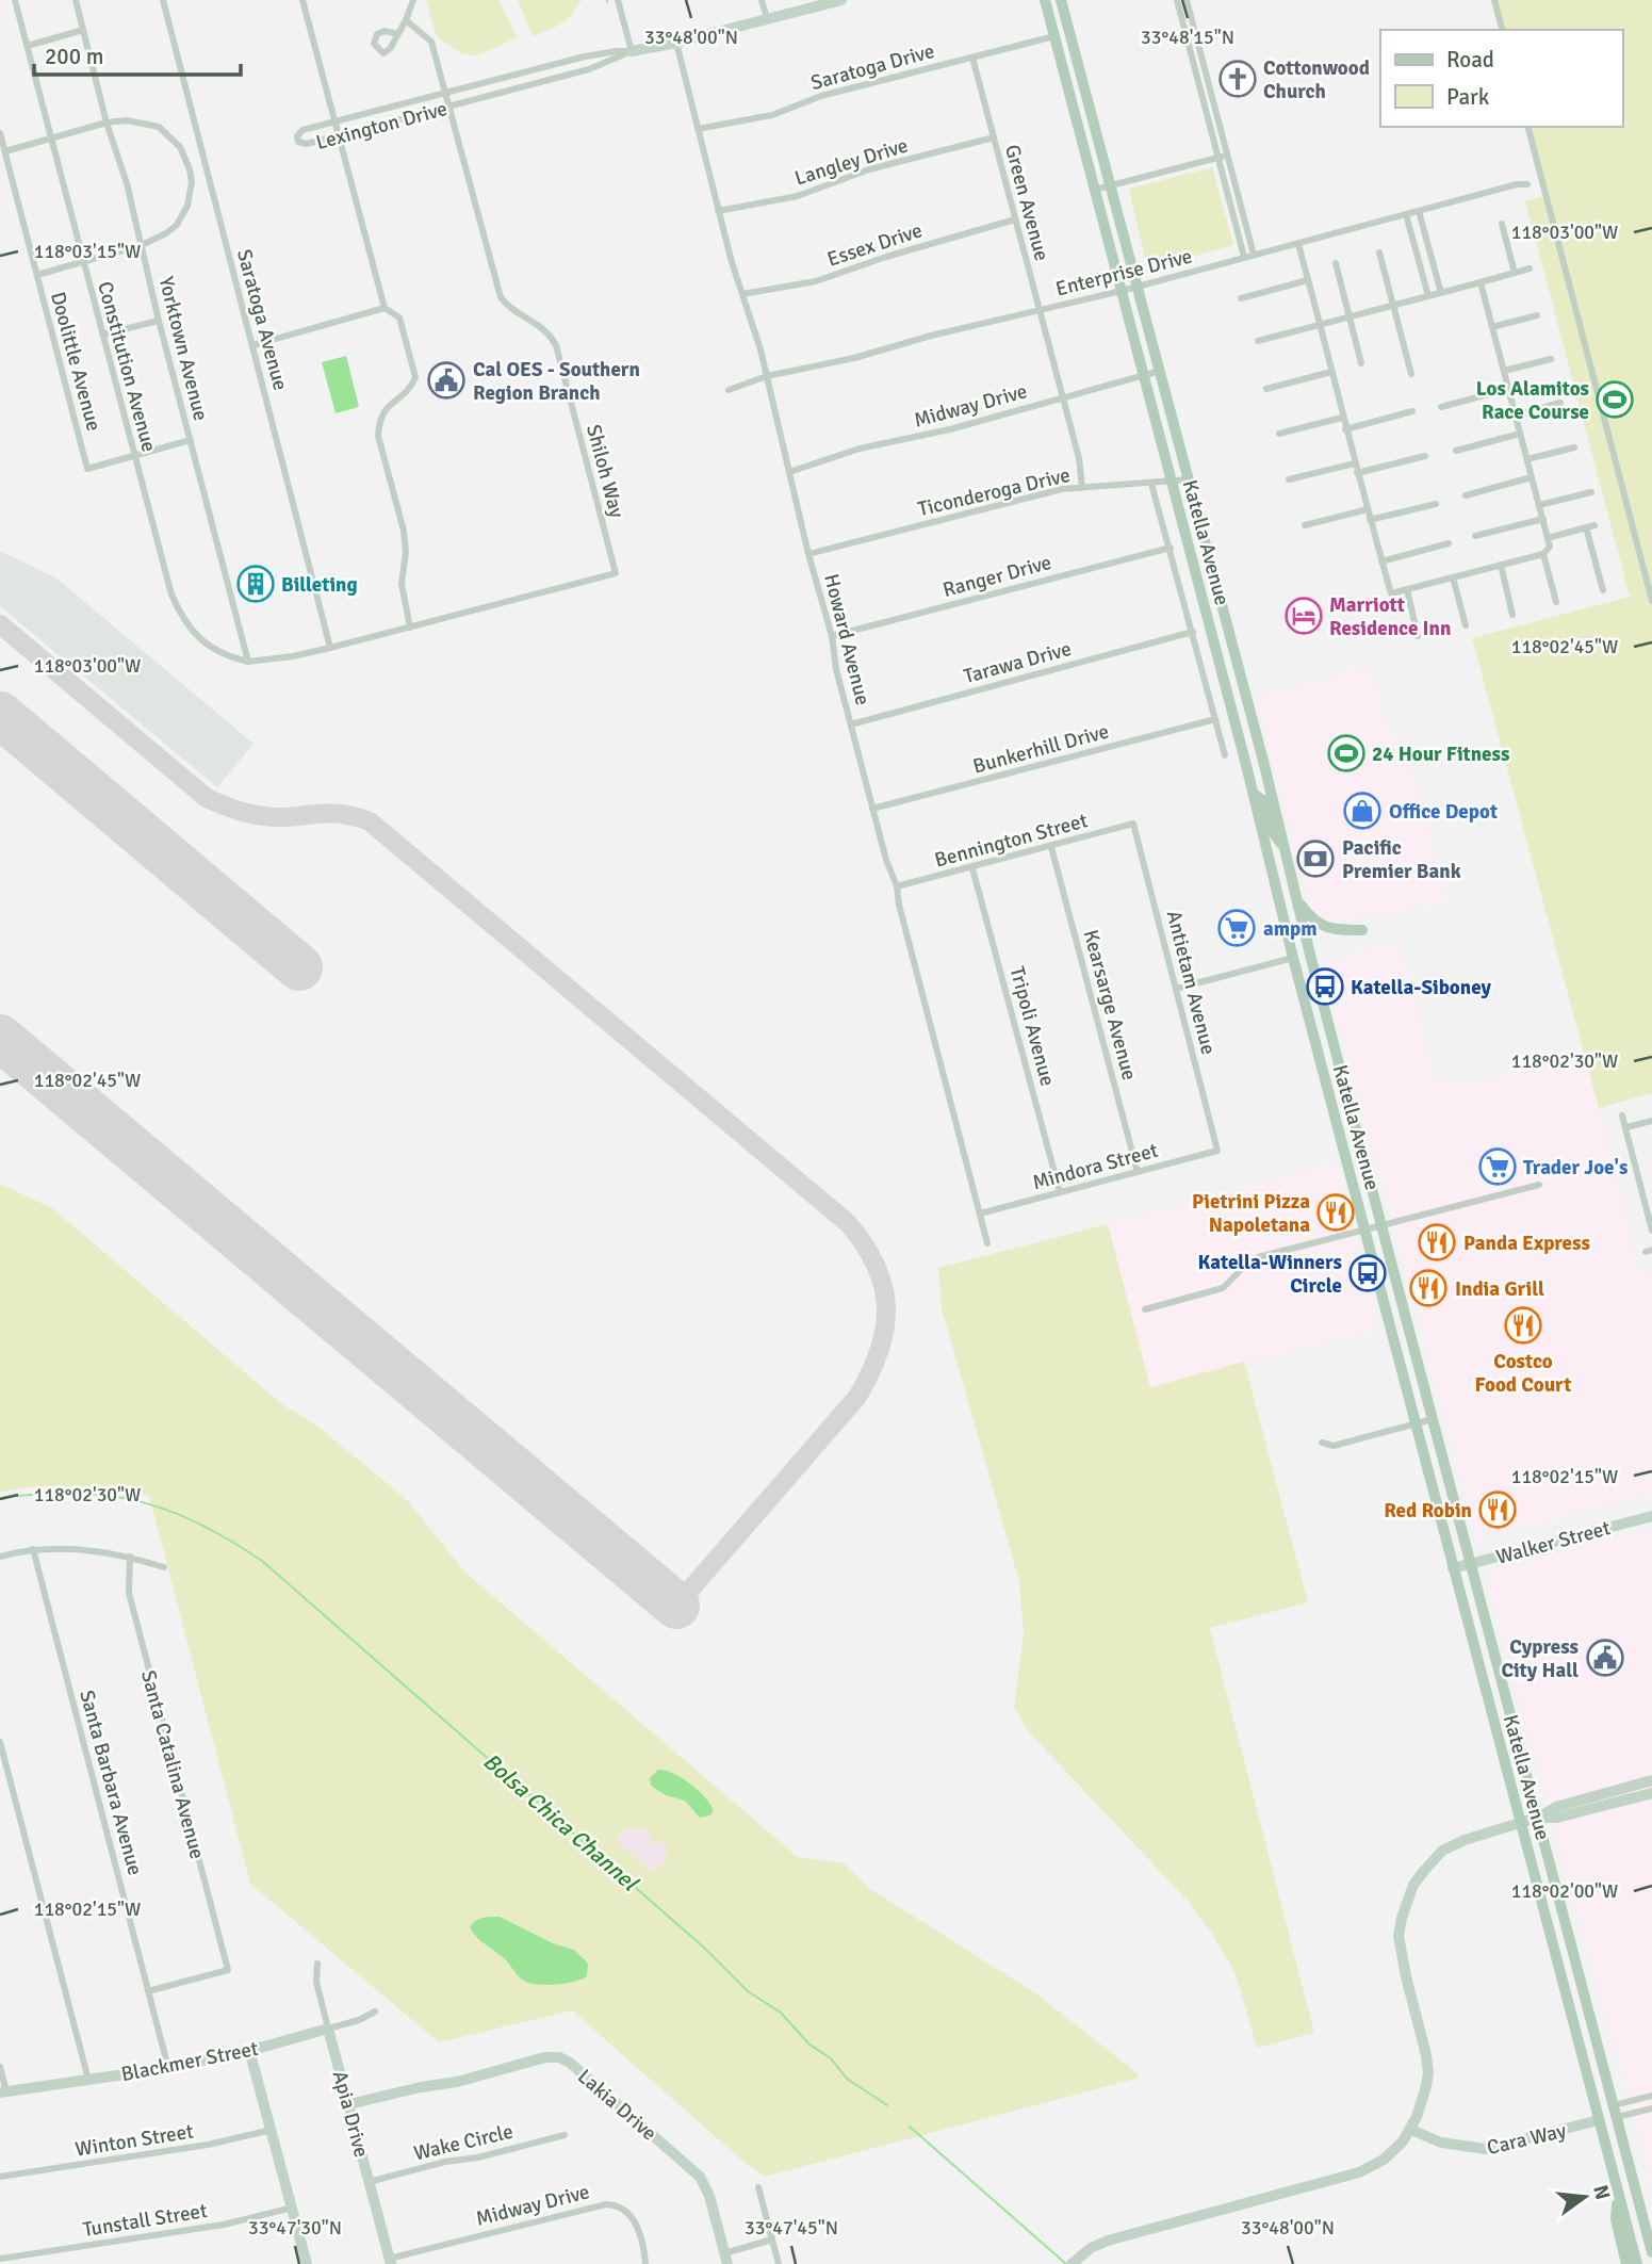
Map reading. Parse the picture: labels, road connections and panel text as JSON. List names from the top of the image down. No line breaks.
{"streets":{"main road":["Katella Avenue"],"street":["Saratoga Drive","Lexington Drive","Langley Drive","Green Avenue","Essex Drive","Enterprise Drive","Saratoga Avenue","Yorktown Avenue","Doolittle Avenue","Constitution Avenue","Midway Drive","Shiloh Way","Ticonderoga Drive","Ranger Drive","Howard Avenue","Tarawa Drive","Bunkerhill Drive","Bennington Street","Antietam Avenue","Kearsarge Avenue","Tripoli Avenue","Mindora Street","Walker Street","Santa Catalina Avenue","Santa Barbara Avenue","Blackmer Street","Lakia Drive","Apia Drive","Cara Way","Winton Street","Wake Circle","Tunstall Street"]},"crossings":[["Saratoga Drive","Green Avenue"],["Saratoga Drive","Katella Avenue"],["Saratoga Drive","Howard Avenue"],["Lexington Drive","Shiloh Way"],["Lexington Drive","Howard Avenue"],["Langley Drive","Green Avenue"],["Langley Drive","Howard Avenue"],["Green Avenue","Essex Drive"],["Green Avenue","Enterprise Drive"],["Green Avenue","Midway Drive"],["Green Avenue","Ticonderoga Drive"],["Essex Drive","Howard Avenue"],["Enterprise Drive","Katella Avenue"],["Enterprise Drive","Howard Avenue"],["Saratoga Avenue","Shiloh Way"],["Yorktown Avenue","Constitution Avenue"],["Yorktown Avenue","Shiloh Way"],["Doolittle Avenue","Constitution Avenue"],["Constitution Avenue","Shiloh Way"],["Midway Drive","Katella Avenue"],["Midway Drive","Howard Avenue"],["Midway Drive","Apia Drive"],["Ticonderoga Drive","Katella Avenue"],["Ticonderoga Drive","Howard Avenue"],["Katella Avenue","Walker Street"],["Katella Avenue","Cara Way"],["Ranger Drive","Howard Avenue"],["Howard Avenue","Tarawa Drive"],["Howard Avenue","Bunkerhill Drive"],["Howard Avenue","Bennington Street"],["Howard Avenue","Mindora Street"],["Bennington Street","Antietam Avenue"],["Bennington Street","Kearsarge Avenue"],["Bennington Street","Tripoli Avenue"],["Antietam Avenue","Mindora Street"],["Kearsarge Avenue","Mindora Street"],["Tripoli Avenue","Mindora Street"],["Santa Catalina Avenue","Santa Barbara Avenue"],["Santa Barbara Avenue","Blackmer Street"],["Blackmer Street","Apia Drive"],["Lakia Drive","Apia Drive"],["Apia Drive","Wake Circle"]],"water":["Bolsa Chica Channel"],"places":{"church":["Cottonwood Church"],"public building":["Cal OES - Southern Region Branch","Cypress City Hall"],"sports":["Los Alamitos Race Course","24 Hour Fitness"],"building":["Billeting"],"hotel":["Marriott Residence Inn"],"shop":["Office Depot"],"bank":["Pacific Premier Bank"],"supermarket":["ampm","Trader Joe's"],"bus stop":["Katella-Siboney","Katella-Winners Circle"],"restaurant":["Pietrini Pizza Napoletana","Panda Express","India Grill","Costco Food Court","Red Robin"]},"legend":["Road","Park"],"scale_bar":"200 m","north":"right","coordinates":["33°48'00\"N","33°48'15\"N","118°03'00\"W","118°03'15\"W","118°02'45\"W","118°02'30\"W","118°02'15\"W","118°02'00\"W","33°47'30\"N","33°47'45\"N"]}
